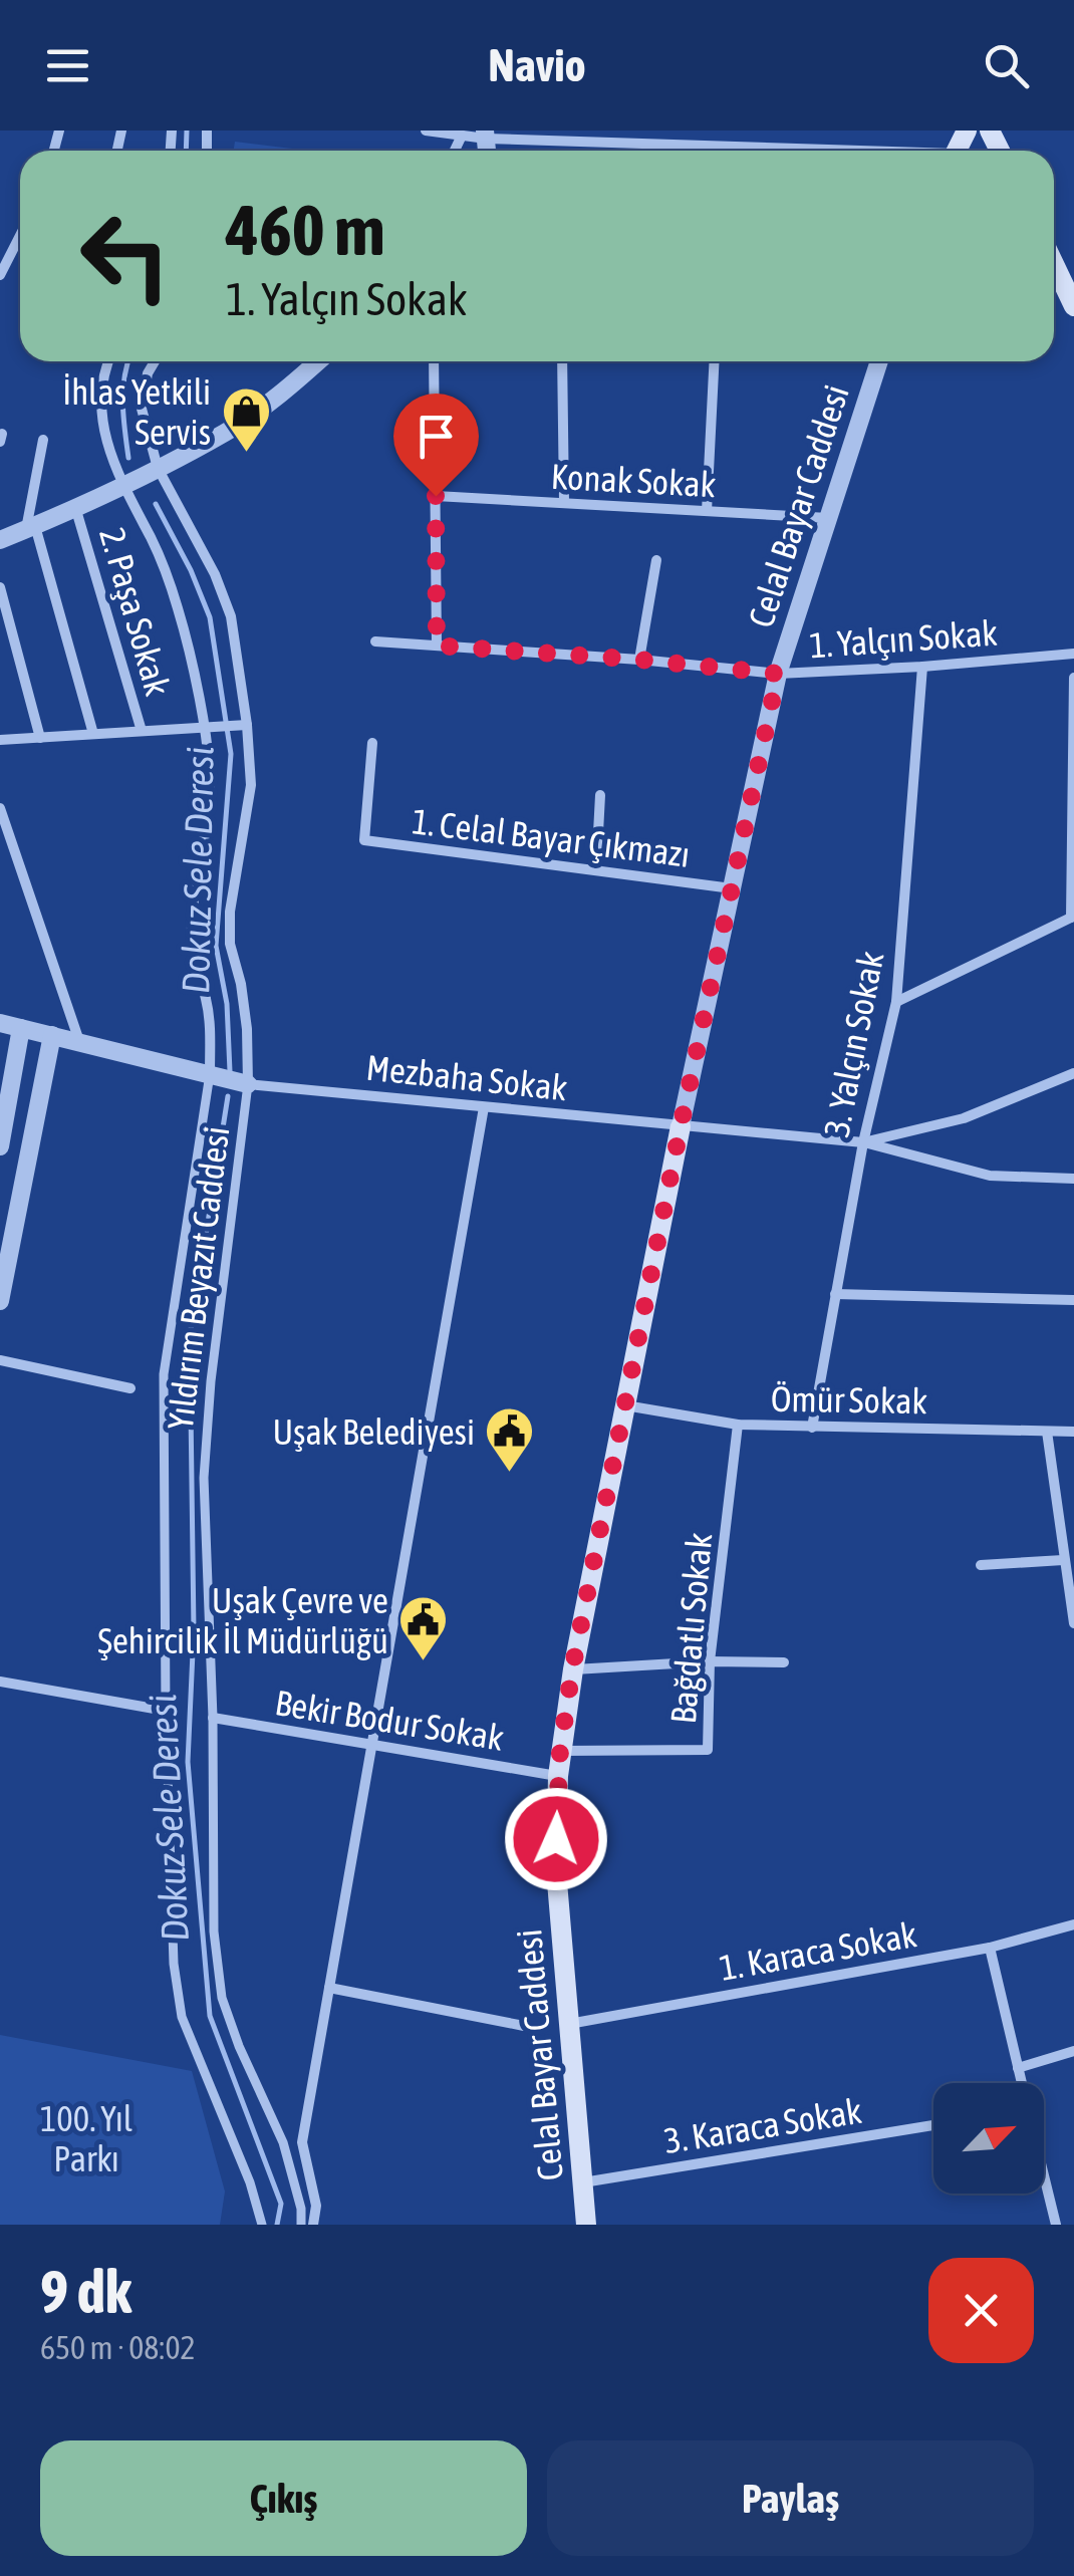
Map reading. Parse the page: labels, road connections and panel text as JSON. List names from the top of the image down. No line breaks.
{"streets":{"main road":["Celal Bayar Caddesi"],"street":["Konak Sokak","2. Paşa Sokak","1. Yalçın Sokak","1. Celal Bayar Çıkmazı","3. Yalçın Sokak","Mezbaha Sokak","Yıldırım Beyazıt Caddesi","Ömür Sokak","Bağdatlı Sokak","Bekir Bodur Sokak","1. Karaca Sokak","3. Karaca Sokak"]},"crossings":[["Konak Sokak","Celal Bayar Caddesi"],["Celal Bayar Caddesi","1. Yalçın Sokak"],["Celal Bayar Caddesi","1. Celal Bayar Çıkmazı"],["Celal Bayar Caddesi","Mezbaha Sokak"],["Celal Bayar Caddesi","Ömür Sokak"],["Celal Bayar Caddesi","Bağdatlı Sokak"],["Celal Bayar Caddesi","Bekir Bodur Sokak"],["Celal Bayar Caddesi","1. Karaca Sokak"],["Celal Bayar Caddesi","3. Karaca Sokak"],["1. Yalçın Sokak","3. Yalçın Sokak"],["3. Yalçın Sokak","Mezbaha Sokak"],["3. Yalçın Sokak","Ömür Sokak"],["Mezbaha Sokak","Yıldırım Beyazıt Caddesi"],["Yıldırım Beyazıt Caddesi","Bekir Bodur Sokak"],["Ömür Sokak","Bağdatlı Sokak"]],"water":["Dokuz Sele Deresi"],"parks":["100. Yıl Parkı"],"places":{"shop":["İhlas Yetkili Servis"],"public building":["Uşak Belediyesi","Uşak Çevre ve Şehircilik İl Müdürlüğü"]},"north":"top right","page":{"header":"Navio","turn":["460 m","1. Yalçın Sokak"],"heading":["9 dk","650 m · 08:02"],"buttons":["Çıkış","Paylaş"]}}
